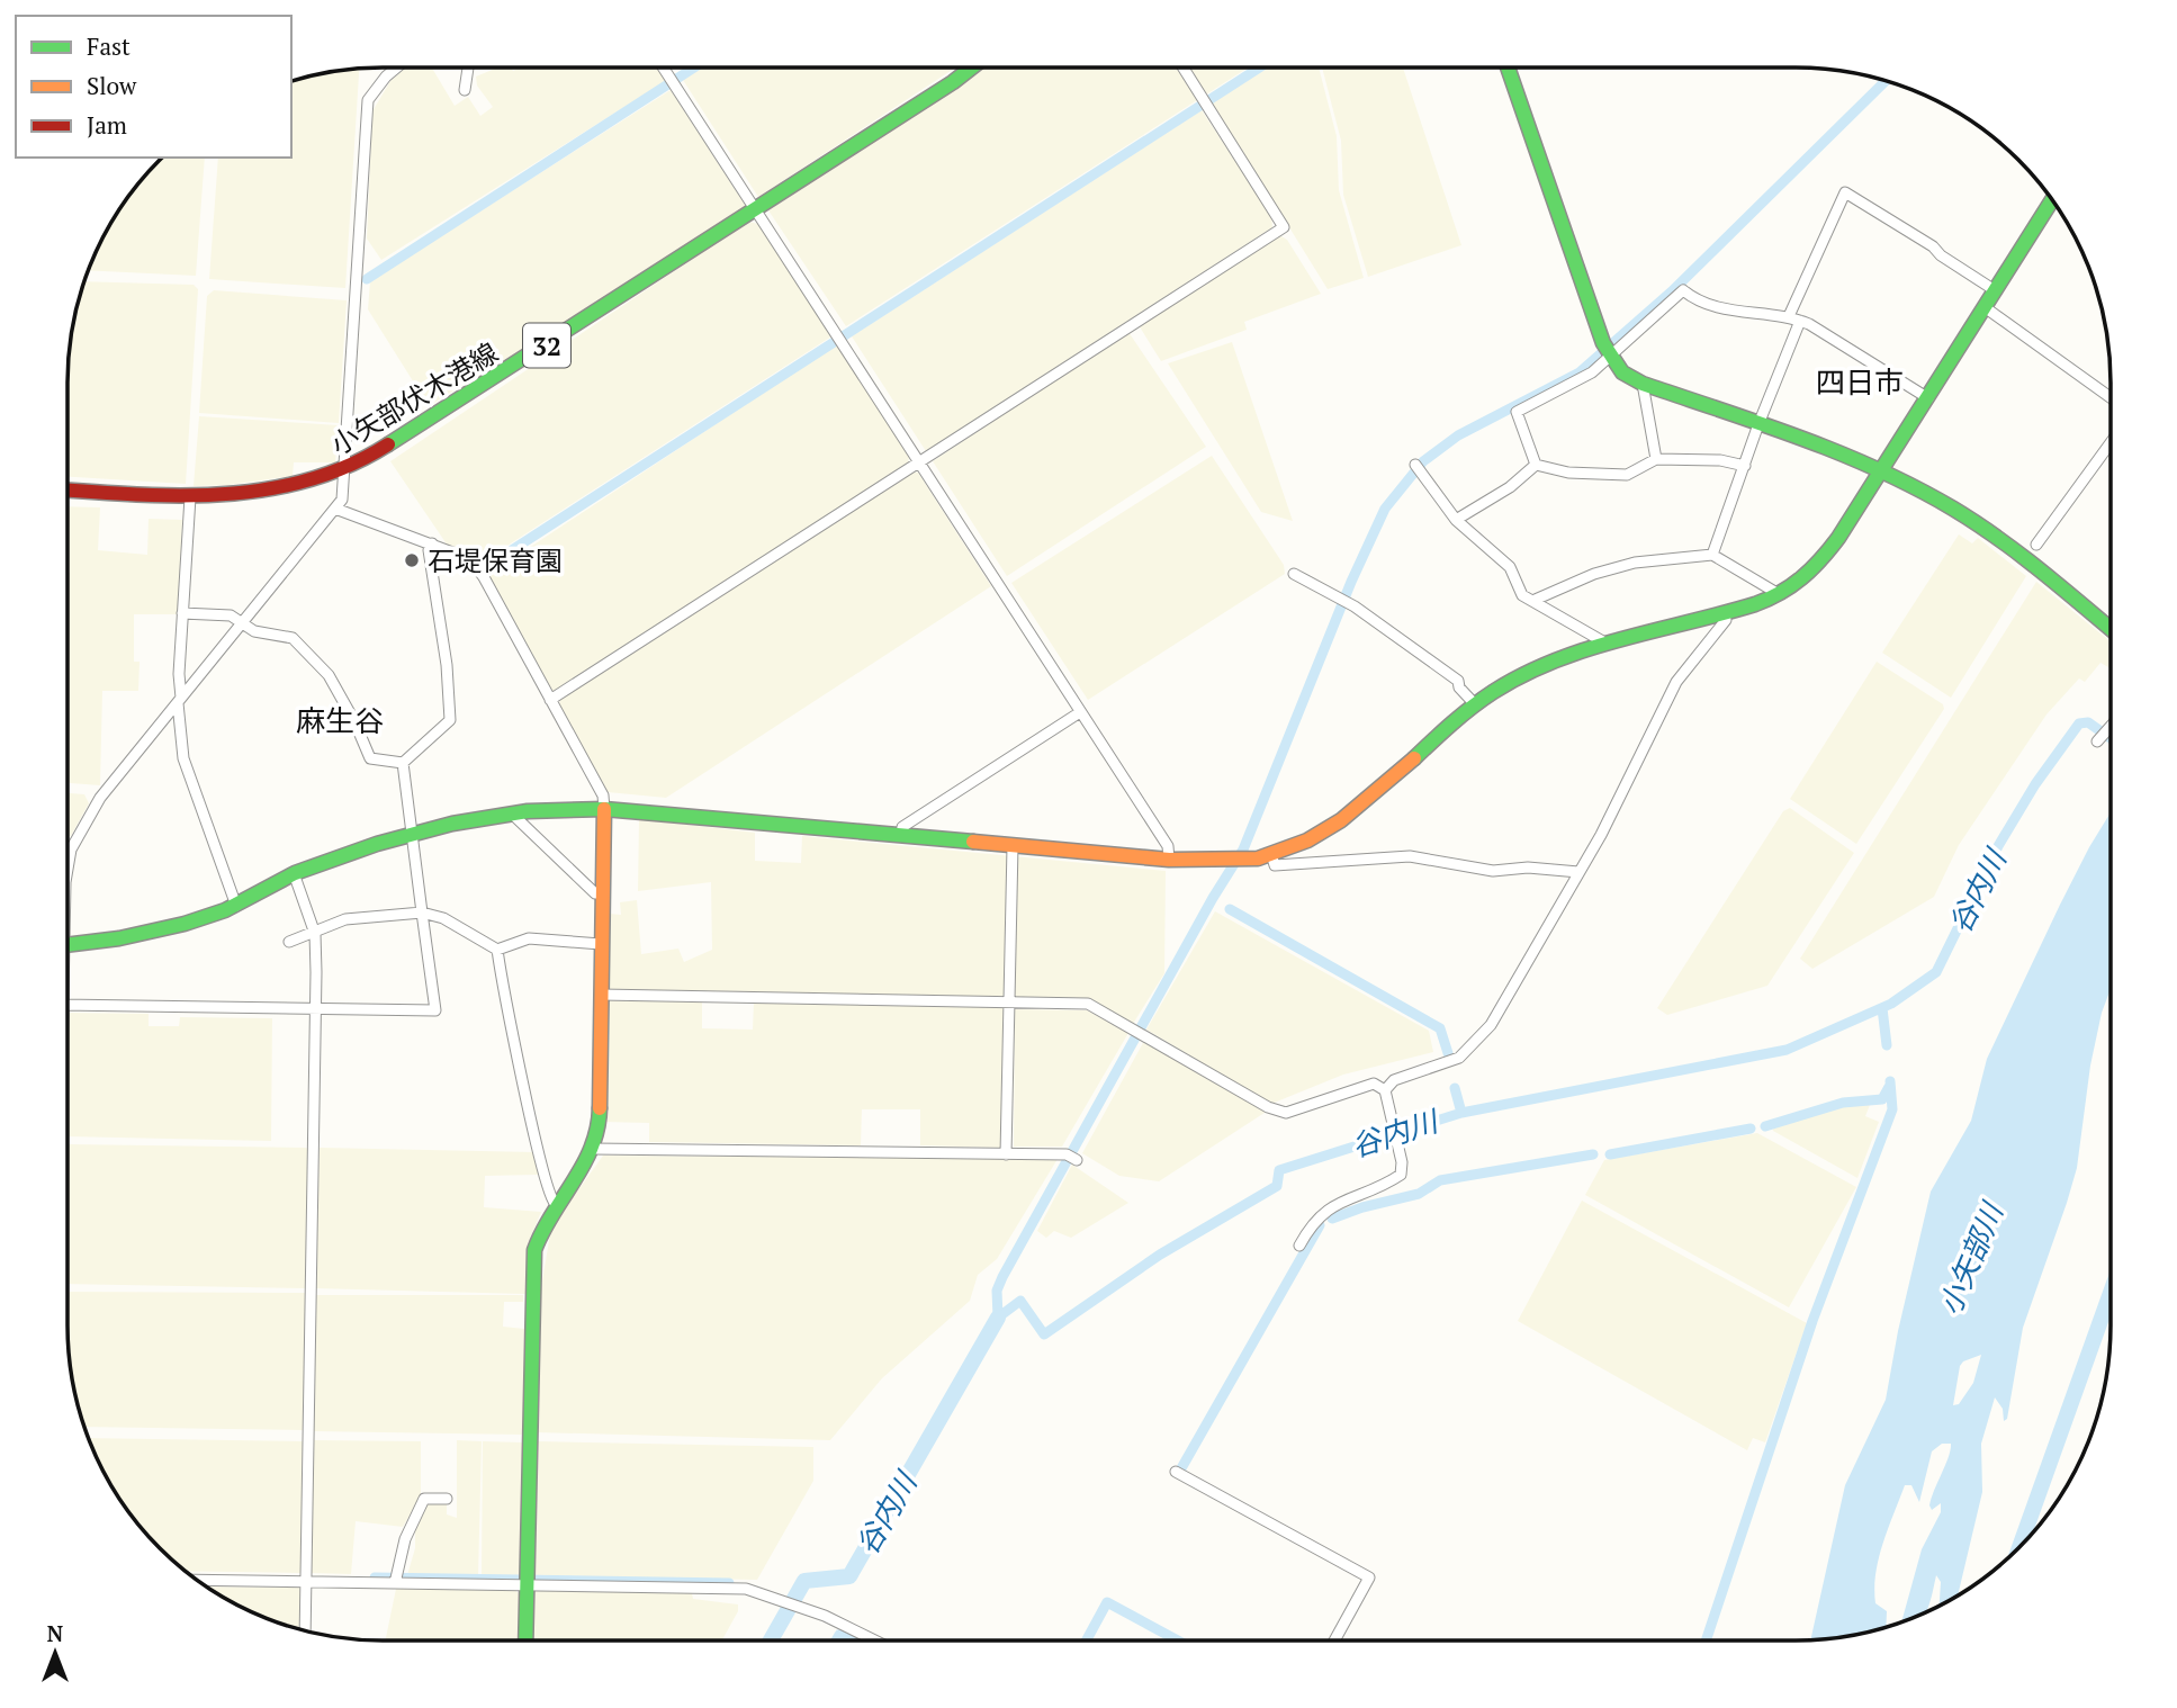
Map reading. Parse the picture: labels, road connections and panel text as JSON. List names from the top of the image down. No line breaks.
{"streets":{"street":["32","小矢部伏木港線"]},"districts":["四日市","麻生谷"],"water":["谷内川","小矢部川"],"places":["石堤保育園"],"legend":["Fast","Slow","Jam"],"north":"top"}
